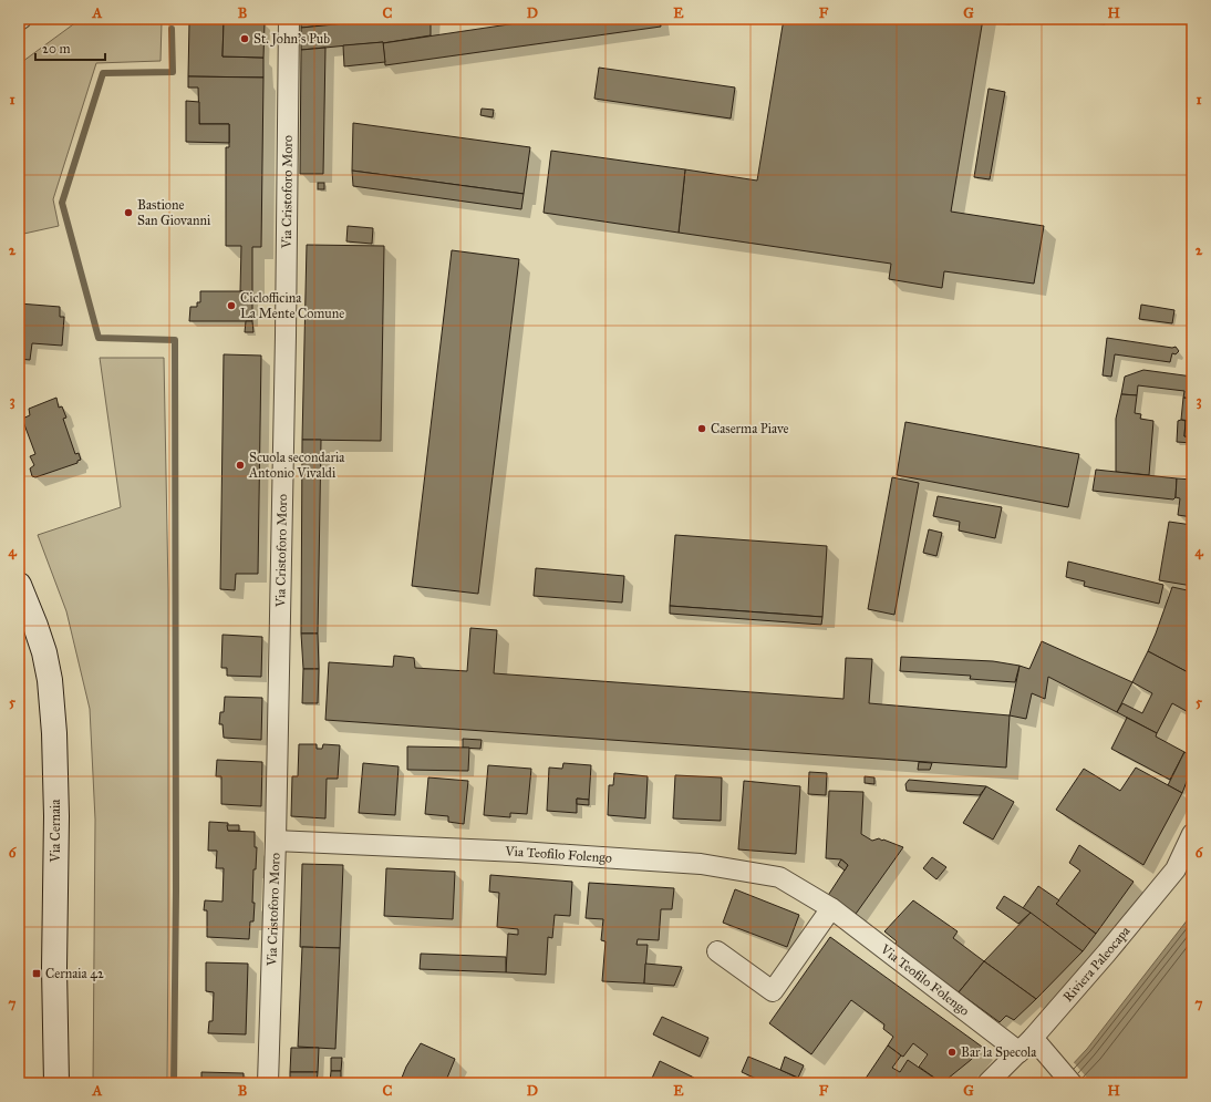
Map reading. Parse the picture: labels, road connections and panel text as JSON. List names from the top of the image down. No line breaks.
{"streets":{"main road":["Via Cernaia"],"street":["Via Cristoforo Moro","Via Teofilo Folengo","Riviera Paleocapa"]},"crossings":[["Via Cristoforo Moro","Via Teofilo Folengo"],["Via Teofilo Folengo","Riviera Paleocapa"]],"places":{"other":["St. John's Pub","Bastione San Giovanni","Ciclofficina La Mente Comune","Caserma Piave","Scuola secondaria Antonio Vivaldi","Bar la Specola"],"transit":["Cernaia 42"]},"scale_bar":"20 m","grid":{"columns":["A","B","C","D","E","F","G","H"],"rows":["1","2","3","4","5","6","7"]}}
